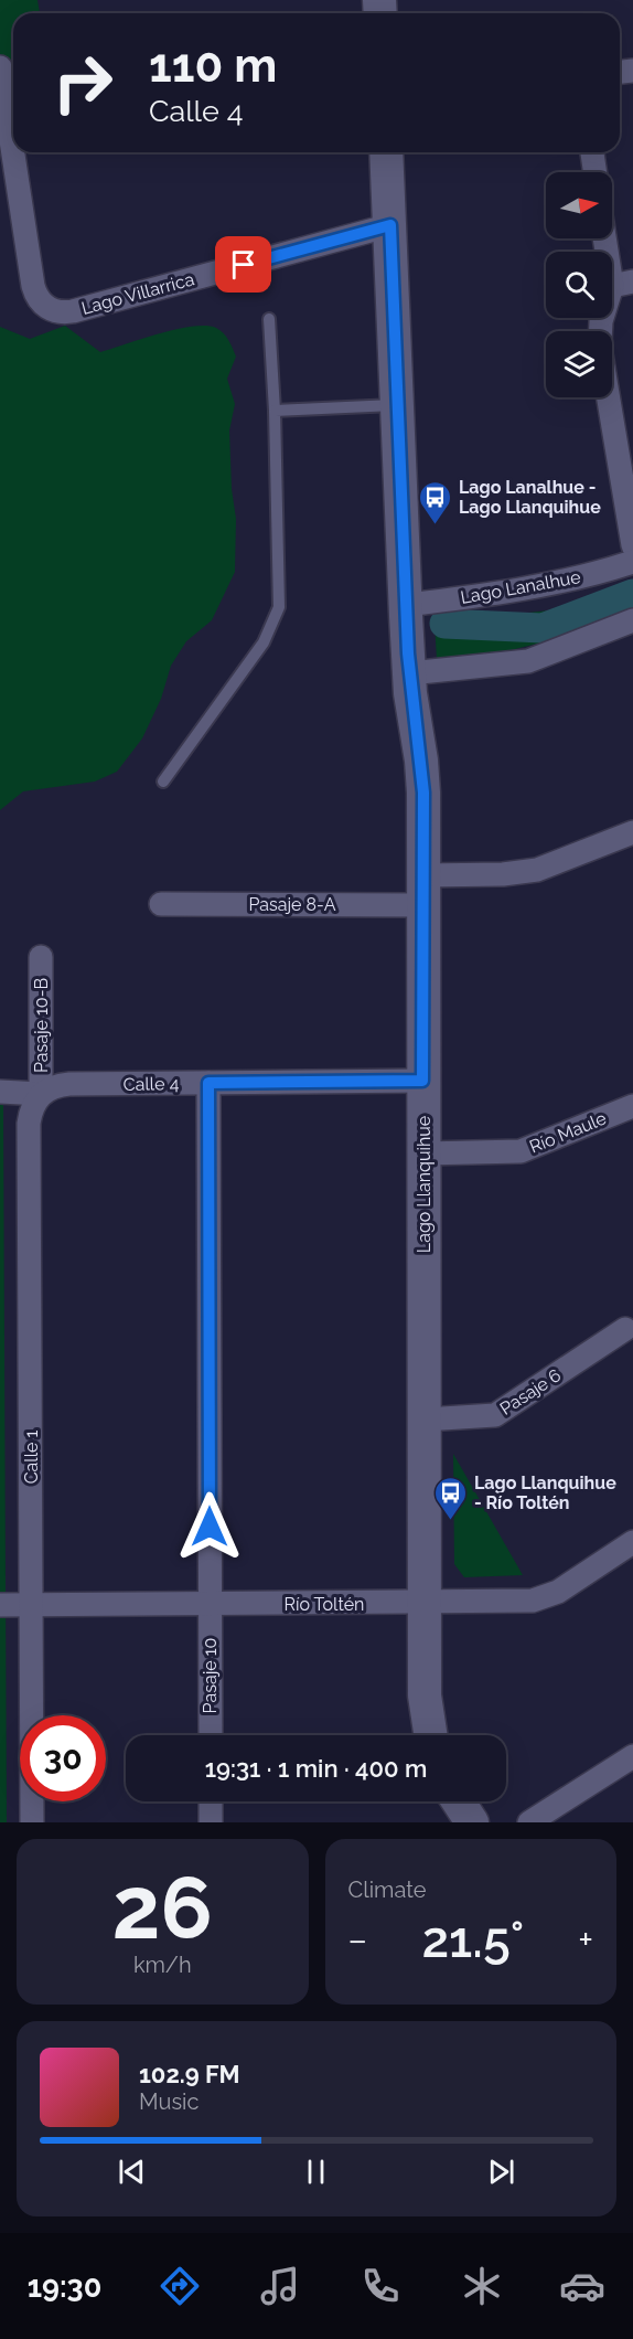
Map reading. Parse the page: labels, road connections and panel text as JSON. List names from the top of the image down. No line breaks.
{"streets":{"street":["Lago Villarrica","Lago Lanalhue","Pasaje 8-A","Pasaje 10-B","Calle 4","Río Maule","Lago Llanquihue","Pasaje 6","Calle 1","Río Toltén","Pasaje 10"]},"crossings":[["Lago Villarrica","Lago Llanquihue"],["Lago Lanalhue","Lago Llanquihue"],["Pasaje 8-A","Lago Llanquihue"],["Pasaje 10-B","Calle 4"],["Pasaje 10-B","Calle 1"],["Calle 4","Lago Llanquihue"],["Calle 4","Calle 1"],["Calle 4","Pasaje 10"],["Río Maule","Lago Llanquihue"],["Lago Llanquihue","Pasaje 6"],["Lago Llanquihue","Río Toltén"],["Calle 1","Río Toltén"],["Río Toltén","Pasaje 10"]],"places":{"bus stop":["Lago Lanalhue - Lago Llanquihue","Lago Llanquihue - Río Toltén"]},"north":"right","page":{"turn":["110 m","Calle 4"],"limit":"30","trip":"19:31 · 1 min · 400 m","tile":[["26","km/h"],"Climate"],"heat":["−","21.5°","+"],"song":["102.9 FM","Music"],"tabs":"19:30"}}
